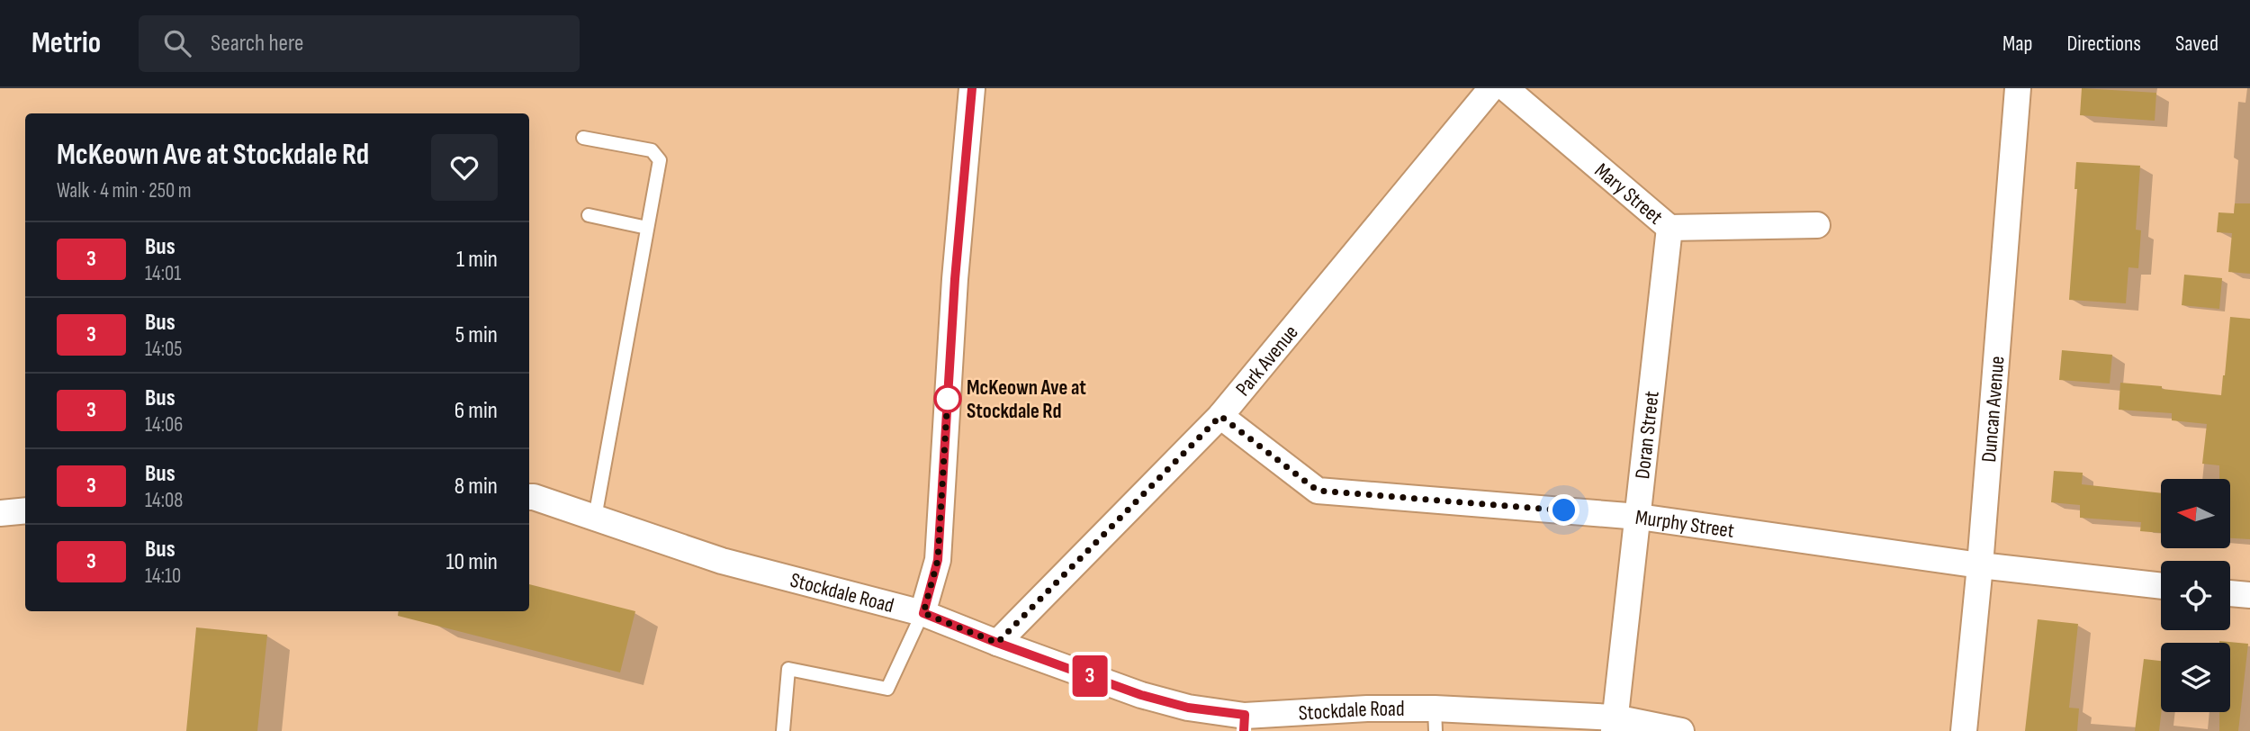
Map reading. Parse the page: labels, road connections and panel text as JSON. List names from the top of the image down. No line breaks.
{"streets":{"street":["Mary Street","Park Avenue","Duncan Avenue","Doran Street","Murphy Street","Stockdale Road"]},"crossings":[["Mary Street","Doran Street"],["Park Avenue","Murphy Street"],["Park Avenue","Stockdale Road"],["Duncan Avenue","Murphy Street"],["Doran Street","Murphy Street"],["Doran Street","Stockdale Road"]],"places":["McKeown Ave at Stockdale Rd"],"lines":["bus line 3"],"north":"left","page":{"header":"Metrio","search":"Search here","nav":["Map","Directions","Saved"],"on_map":"3","heading":["McKeown Ave at Stockdale Rd","Walk · 4 min · 250 m"],"list":[{"mark":"3","name":"Bus","note":"14:01","value":"1 min"},{"mark":"3","name":"Bus","note":"14:05","value":"5 min"},{"mark":"3","name":"Bus","note":"14:06","value":"6 min"},{"mark":"3","name":"Bus","note":"14:08","value":"8 min"},{"mark":"3","name":"Bus","note":"14:10","value":"10 min"}]}}
